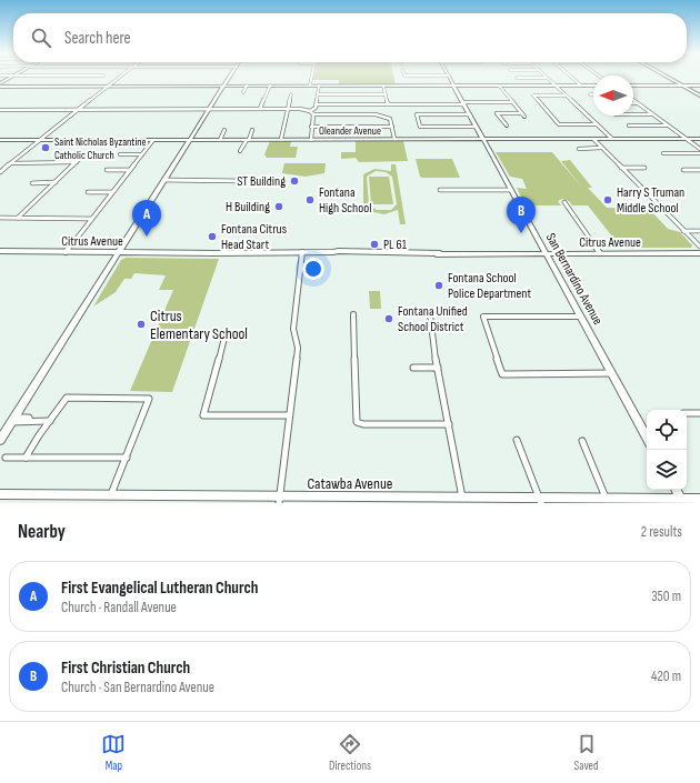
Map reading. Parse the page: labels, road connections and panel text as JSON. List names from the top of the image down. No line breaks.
{"streets":{"street":["Oleander Avenue","Citrus Avenue","San Bernardino Avenue","Catawba Avenue"]},"crossings":[["Oleander Avenue","San Bernardino Avenue"],["Citrus Avenue","San Bernardino Avenue"]],"places":["Saint Nicholas Byzantine Catholic Church","ST Building","Fontana High School","Harry S Truman Middle School","H Building","Fontana Citrus Head Start","PL 61","Fontana School Police Department","Fontana Unified School District","Citrus Elementary School"],"north":"left","page":{"search":"Search here","pins":["B","A"],"heading":["Nearby","2 results"],"list":[{"mark":"A","name":"First Evangelical Lutheran Church","note":"Church · Randall Avenue","value":"350 m"},{"mark":"B","name":"First Christian Church","note":"Church · San Bernardino Avenue","value":"420 m"}],"nav":["Map","Directions","Saved"]}}
